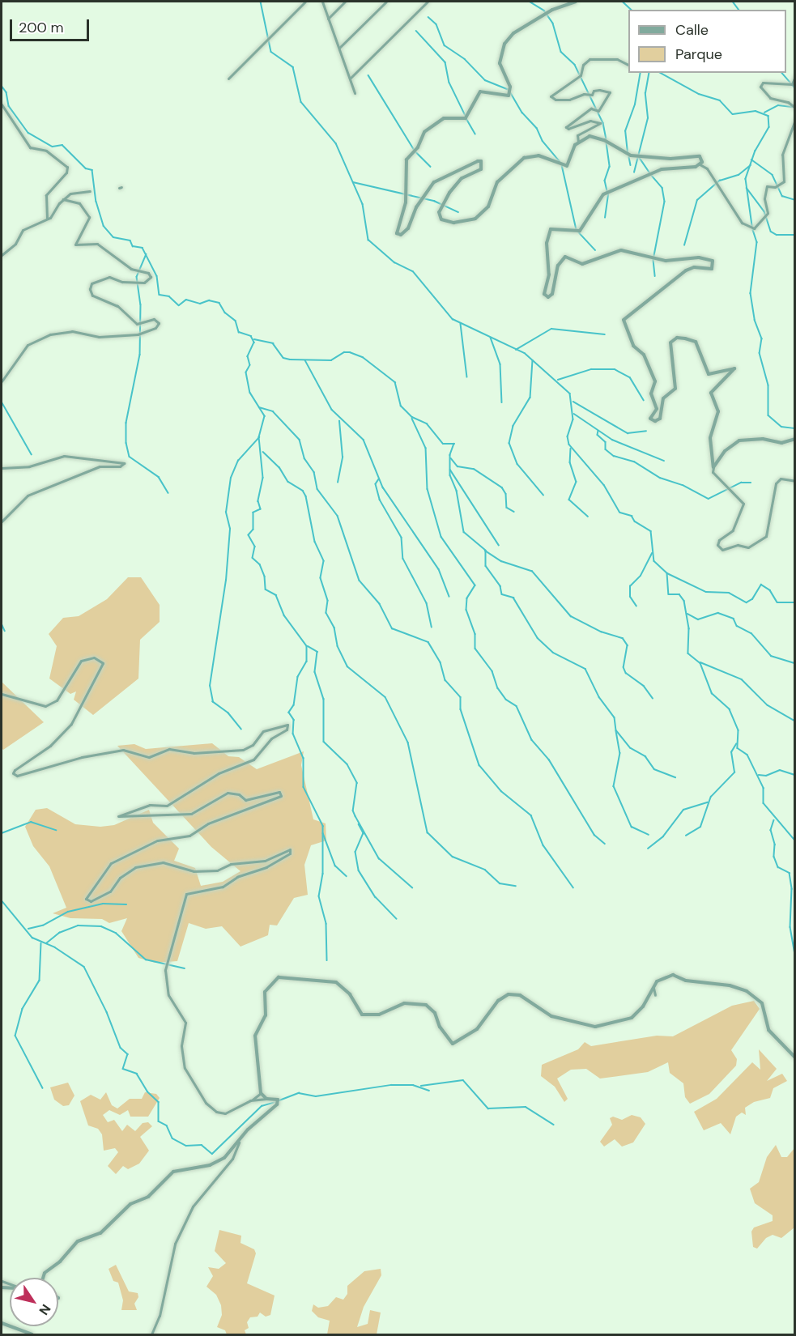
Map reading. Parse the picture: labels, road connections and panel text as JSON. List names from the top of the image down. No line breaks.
{"legend":["Calle","Parque"],"scale_bar":"200 m","north":"bottom right"}
